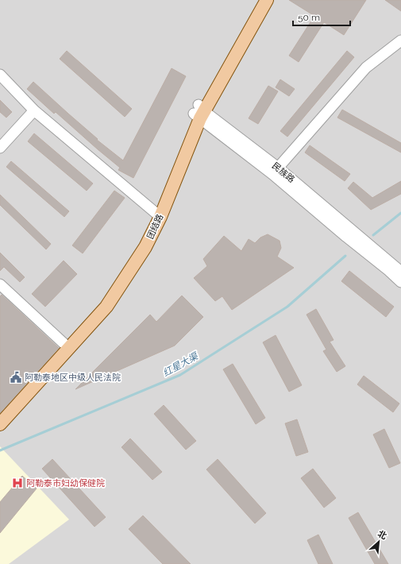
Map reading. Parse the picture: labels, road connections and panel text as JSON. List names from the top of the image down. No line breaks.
{"streets":{"main road":["团结路"],"street":["民族路"]},"crossings":[["民族路","团结路"]],"water":["红星大渠"],"places":{"public building":["阿勒泰地区中级人民法院"],"hospital":["阿勒泰市妇幼保健院"]},"scale_bar":"50 m","north":"top right"}
